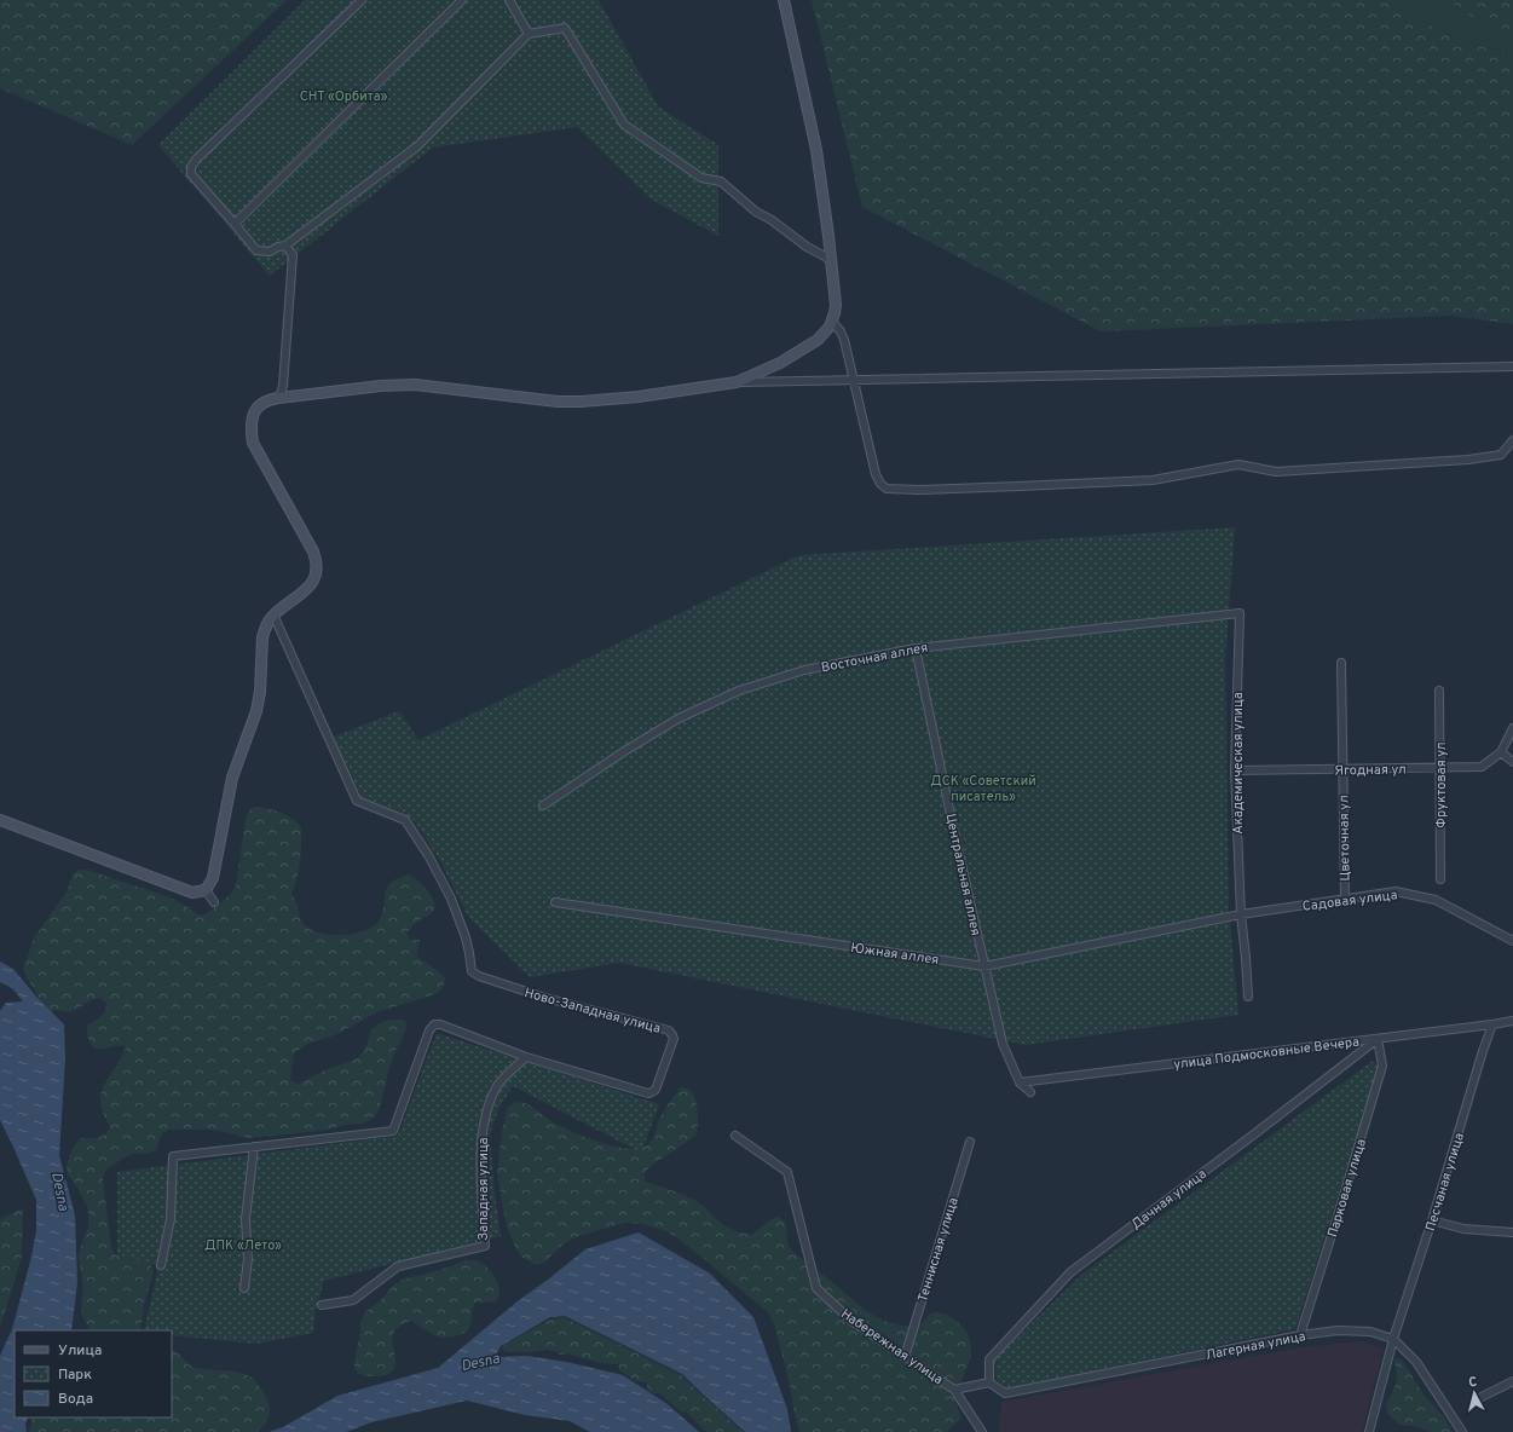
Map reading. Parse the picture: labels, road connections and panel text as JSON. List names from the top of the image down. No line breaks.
{"streets":{"street":["Восточная аллея","Академическая улица","Ягодная ул","Фруктовая ул","Цветочная ул","Центральная аллея","Садовая улица","Южная аллея","Ново-Западная улица","улица Подмосковные Вечера","Песчаная улица","Парковая улица","Западная улица","Дачная улица","Теннисная улица","Лагерная улица","Набережная улица"]},"crossings":[["Восточная аллея","Академическая улица"],["Восточная аллея","Центральная аллея"],["Академическая улица","Ягодная ул"],["Академическая улица","Садовая улица"],["Академическая улица","Южная аллея"],["Ягодная ул","Фруктовая ул"],["Ягодная ул","Цветочная ул"],["Цветочная ул","Садовая улица"],["Центральная аллея","Южная аллея"],["Центральная аллея","улица Подмосковные Вечера"],["Садовая улица","Южная аллея"],["Ново-Западная улица","Западная улица"],["улица Подмосковные Вечера","Песчаная улица"],["улица Подмосковные Вечера","Парковая улица"],["улица Подмосковные Вечера","Дачная улица"],["Песчаная улица","Лагерная улица"],["Парковая улица","Дачная улица"],["Парковая улица","Лагерная улица"],["Дачная улица","Лагерная улица"],["Теннисная улица","Набережная улица"]],"water":["Desna"],"parks":["СНТ «Орбита»","ДСК «Советский писатель»","ДПК «Лето»"],"legend":["Улица","Парк","Вода"],"north":"top"}
